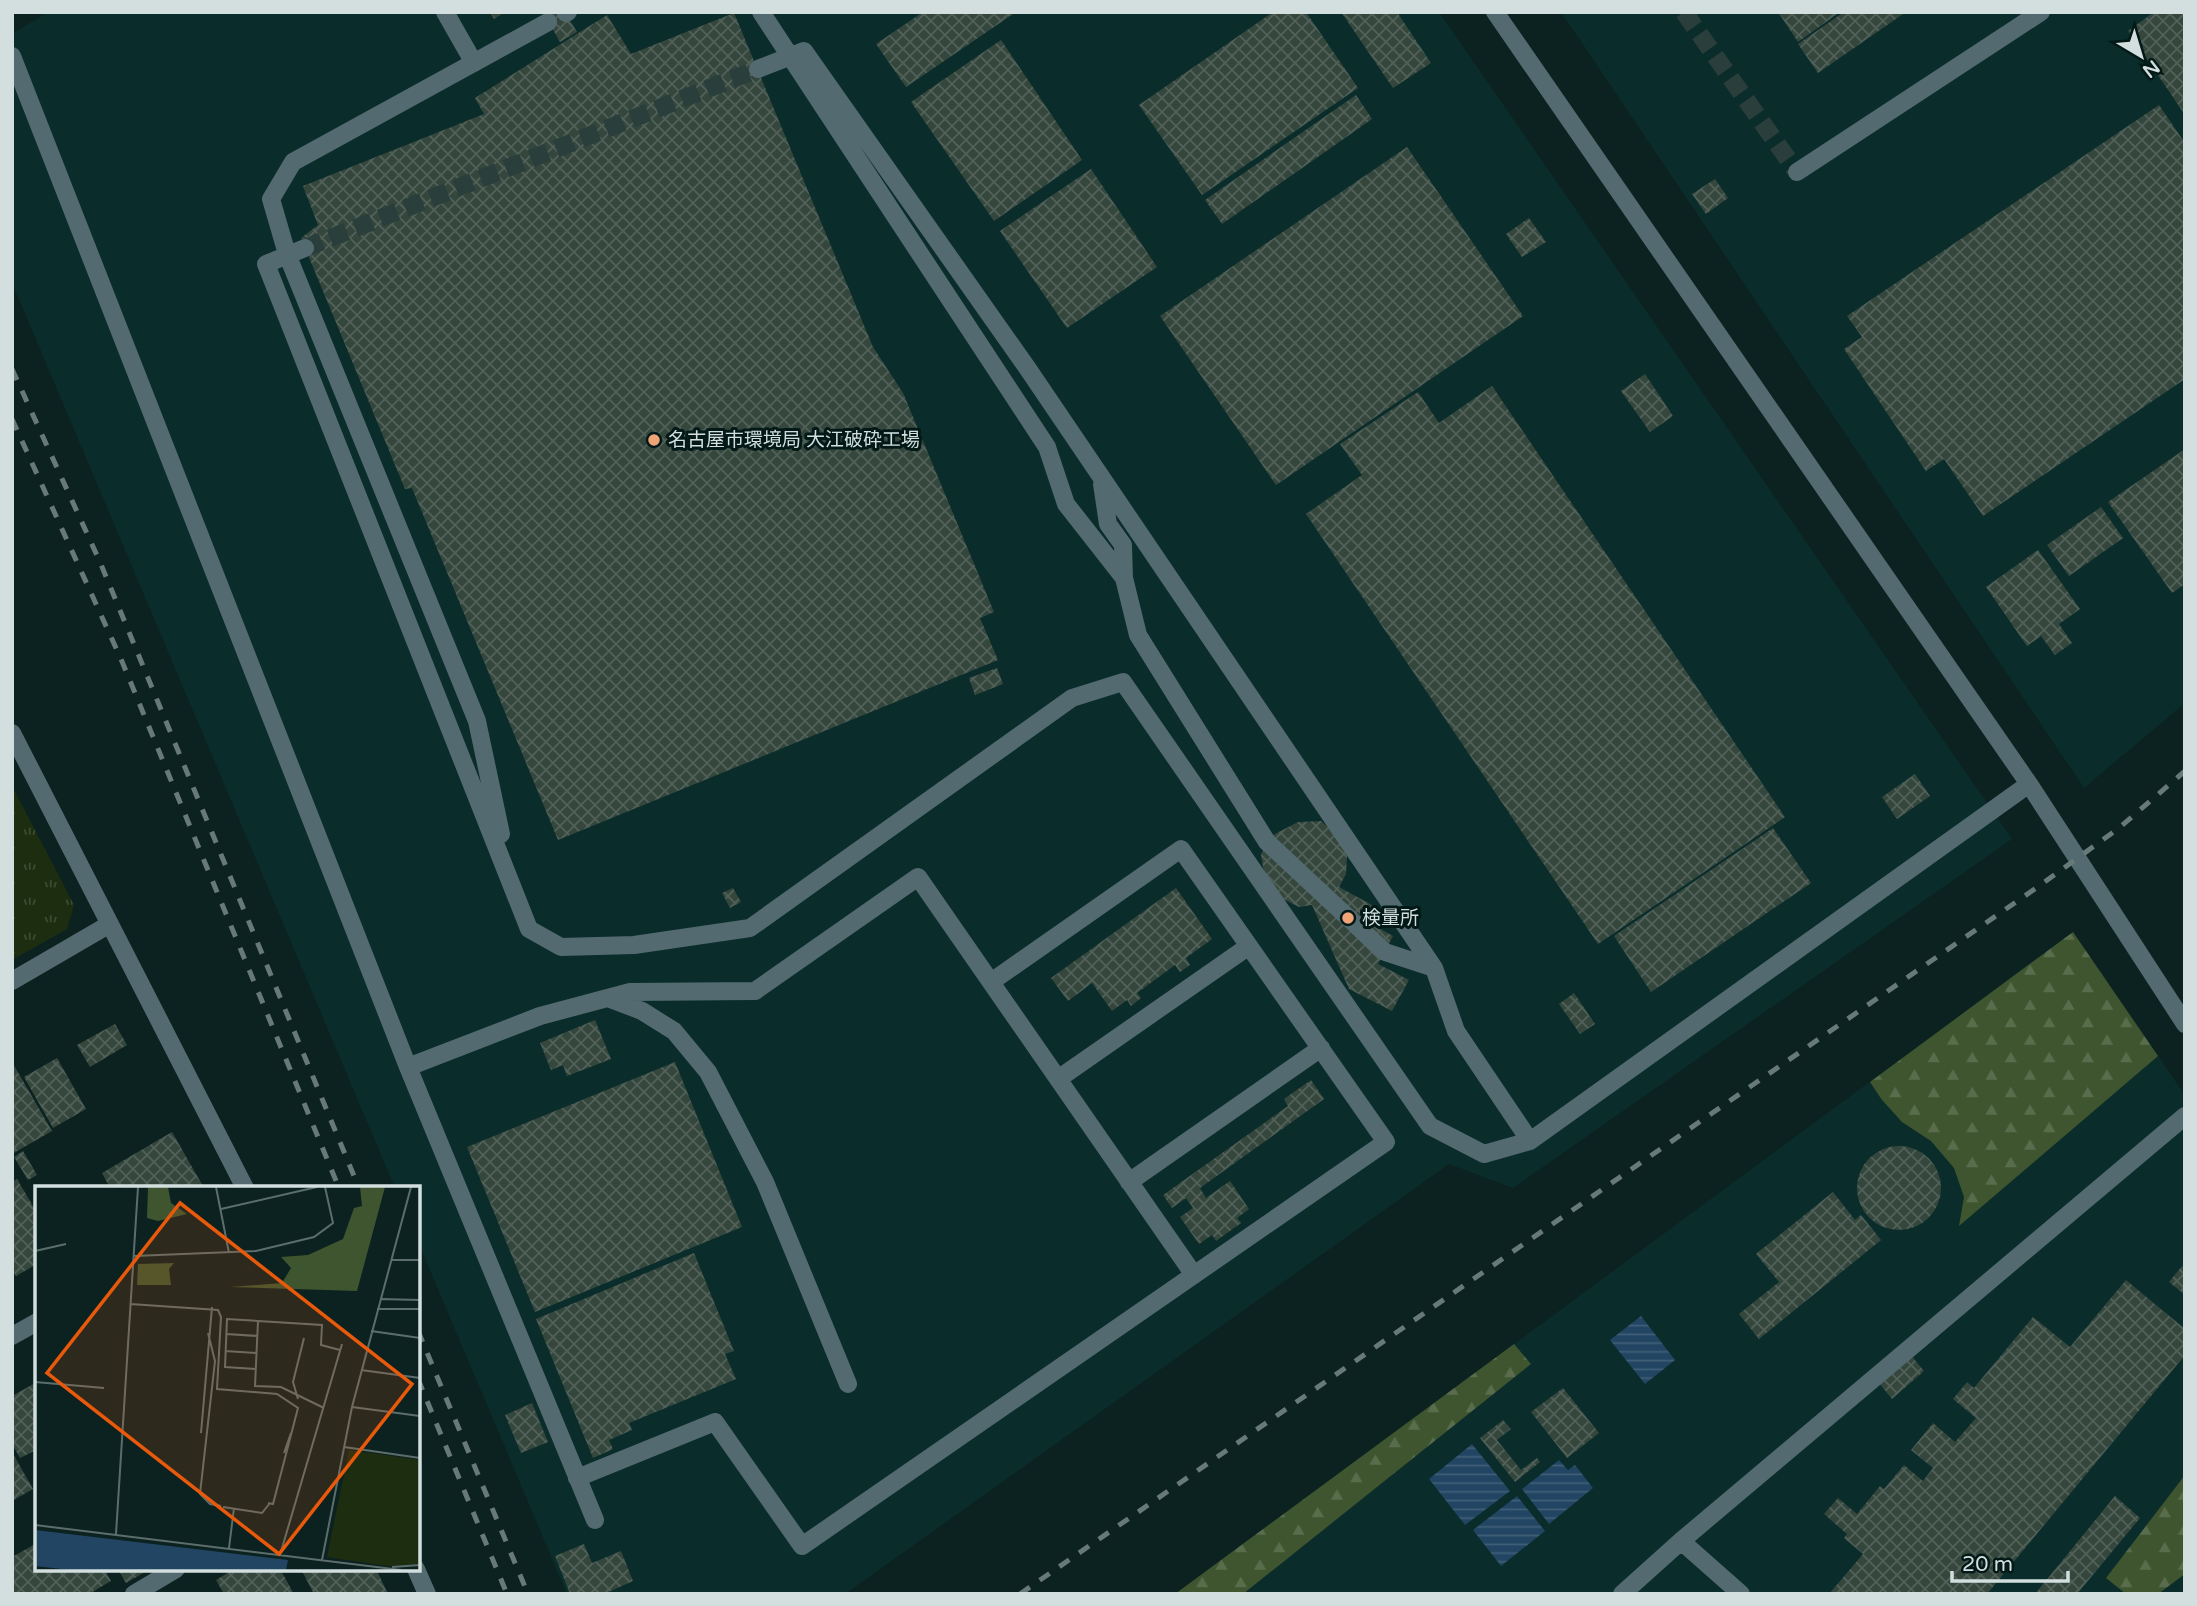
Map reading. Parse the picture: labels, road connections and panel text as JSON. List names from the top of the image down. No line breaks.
{"places":["名古屋市環境局 大江破砕工場","検量所"],"scale_bar":"20 m","north":"bottom right"}
